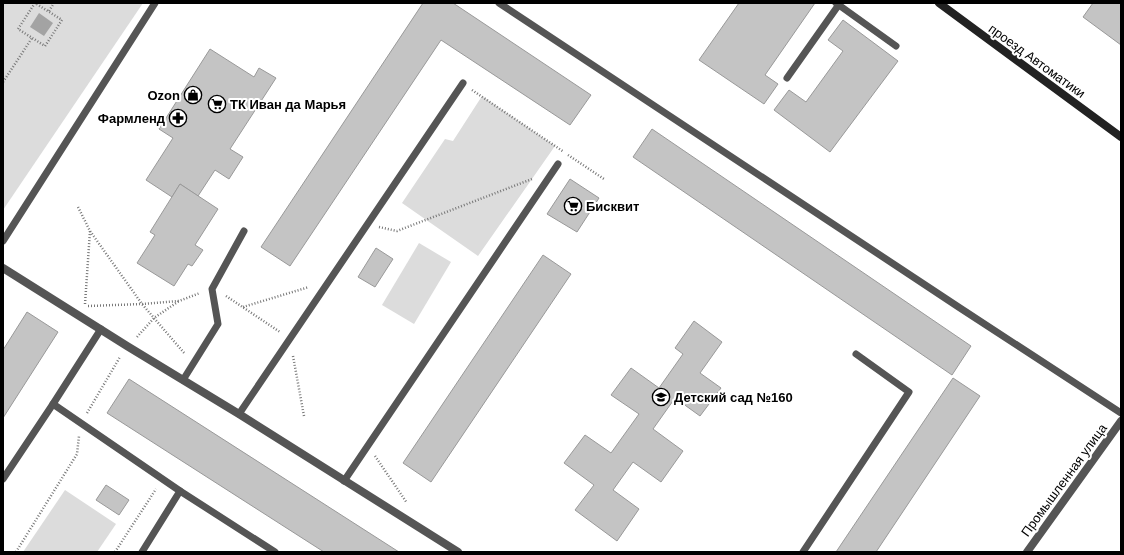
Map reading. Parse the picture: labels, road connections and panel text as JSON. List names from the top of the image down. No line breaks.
{"streets":{"main road":["проезд Автоматики"],"street":["Промышленная улица"]},"places":{"shop":["Ozon"],"supermarket":["ТК Иван да Марья","Бисквит"],"pharmacy":["Фармленд"],"school or university":["Детский сад №160"]}}
